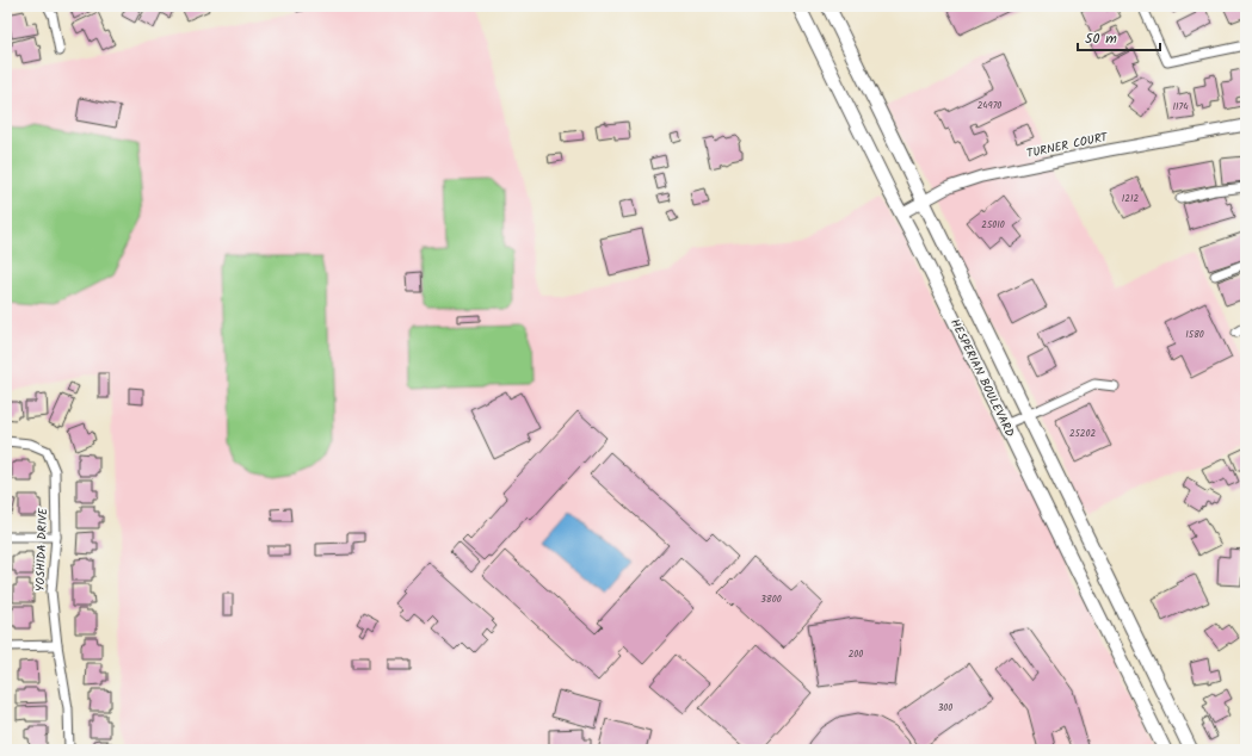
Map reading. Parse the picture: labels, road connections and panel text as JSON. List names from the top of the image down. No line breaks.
{"streets":{"main road":["HESPERIAN BOULEVARD"],"street":["TURNER COURT","YOSHIDA DRIVE"]},"crossings":[["TURNER COURT","HESPERIAN BOULEVARD"]],"house_numbers":["24970","1174","1212","25010","1580","25202","3800","200","300"],"scale_bar":"50 m"}
